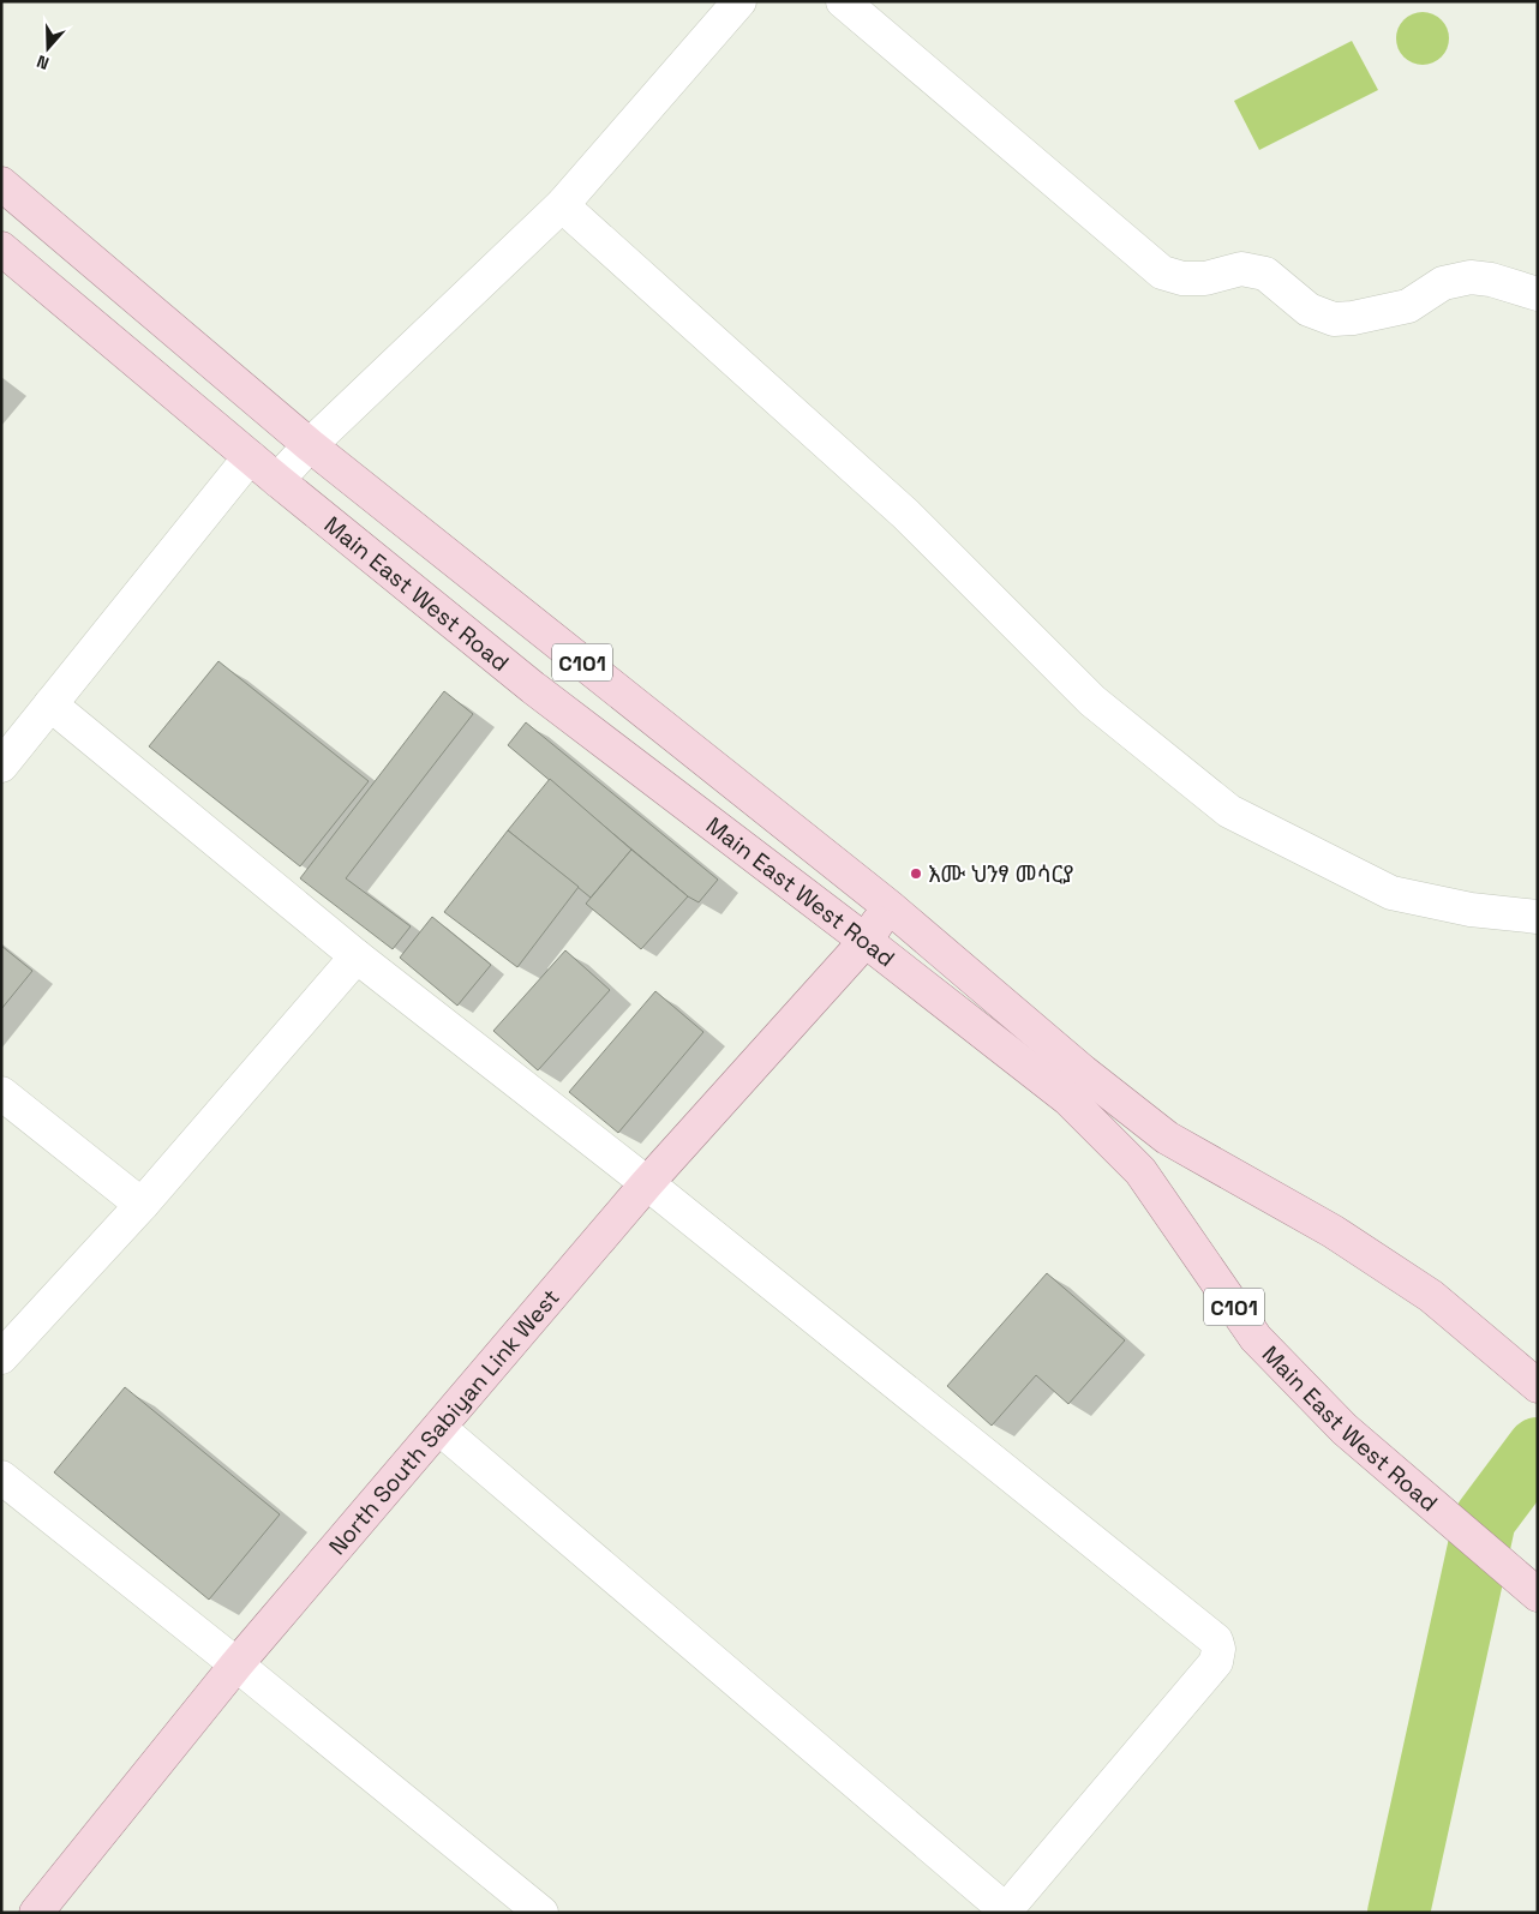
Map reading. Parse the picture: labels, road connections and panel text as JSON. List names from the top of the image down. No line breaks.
{"streets":{"main road":["Main East West Road","C101","North South Sabiyan Link West"]},"crossings":[["Main East West Road","North South Sabiyan Link West"]],"places":["እሙ ህንፃ መሳርያ"],"north":"bottom"}
